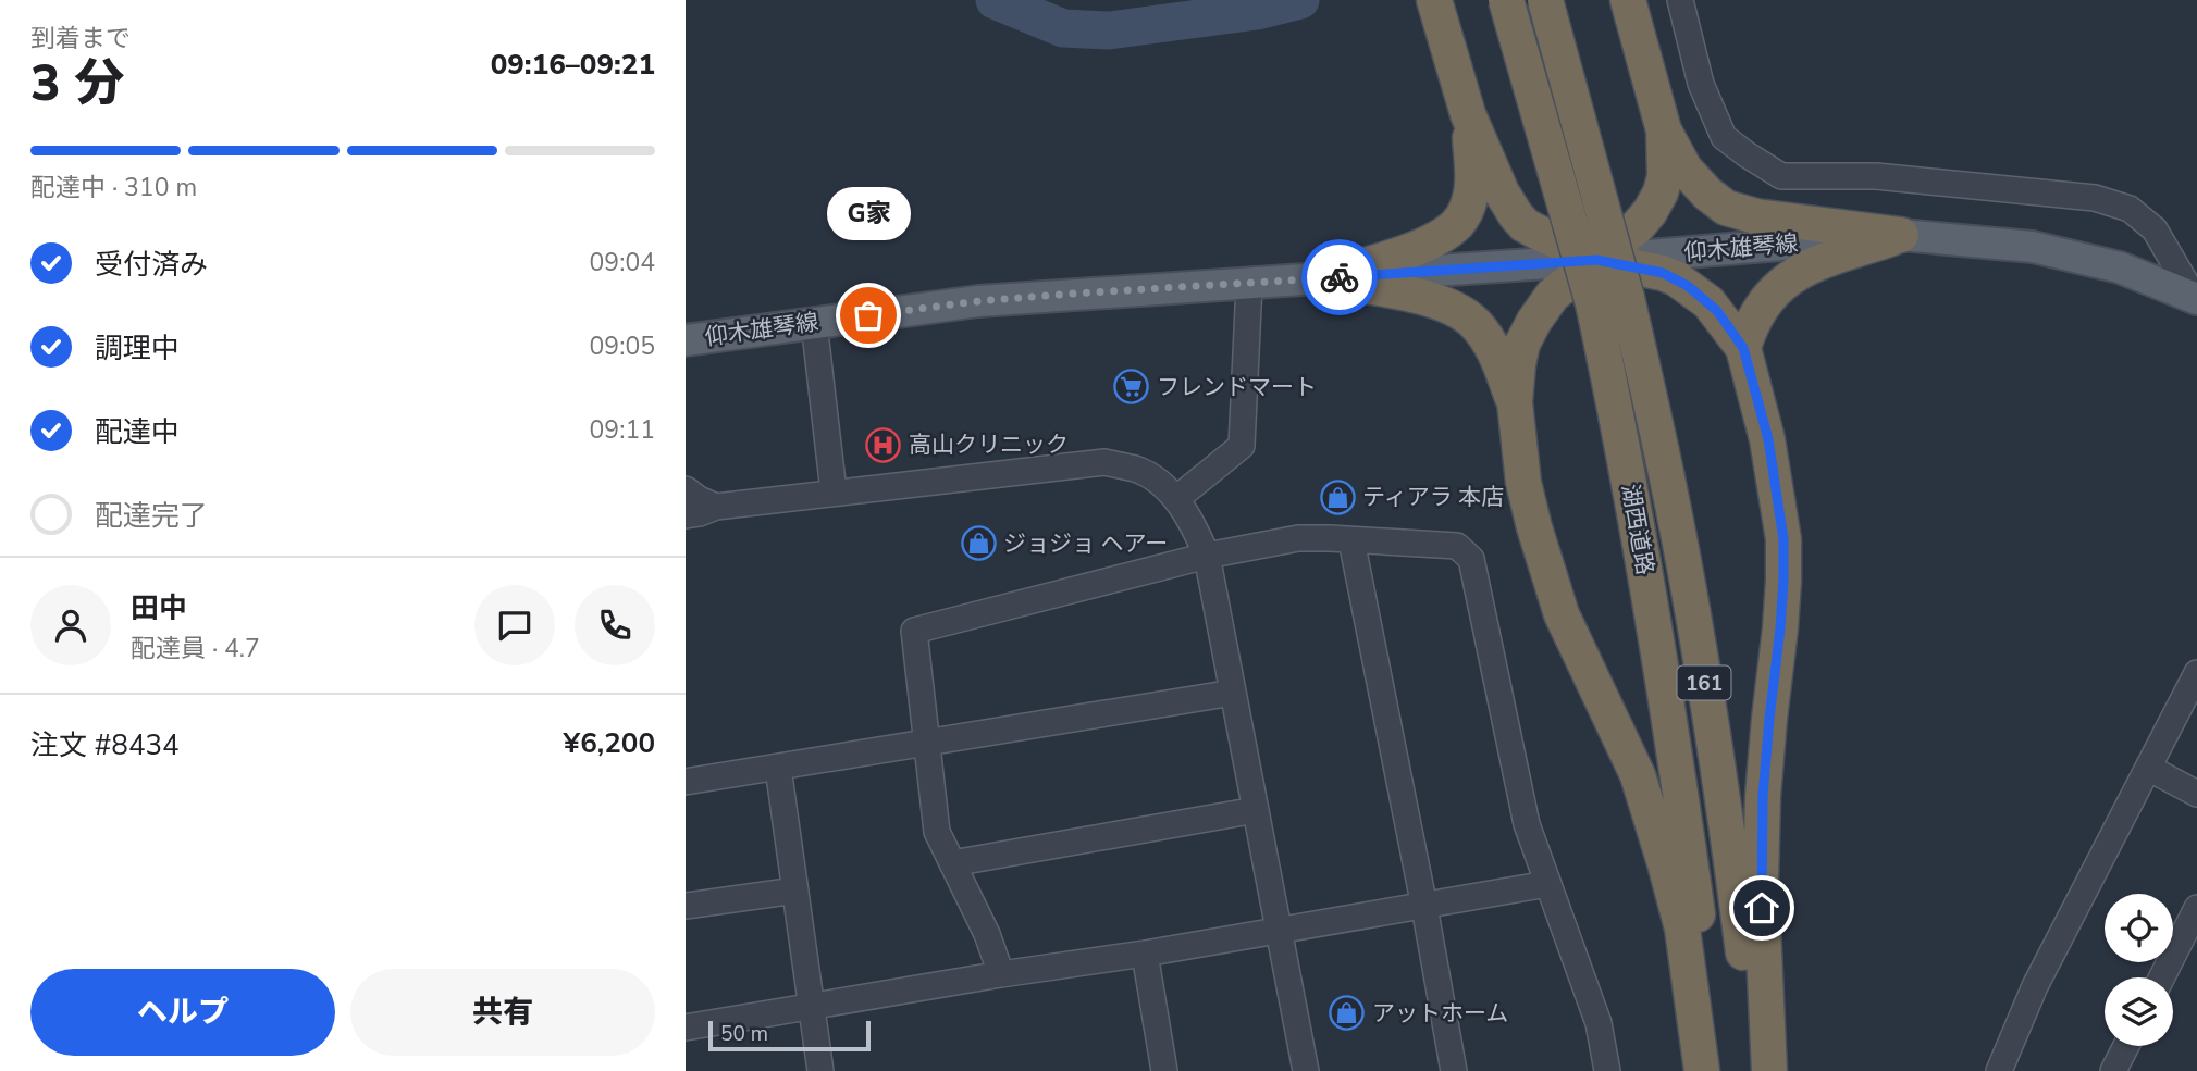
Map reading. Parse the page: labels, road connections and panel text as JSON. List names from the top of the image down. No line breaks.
{"streets":{"highway":["湖西道路","161"],"main road":["仰木雄琴線"]},"places":{"other":["G家"],"supermarket":["フレンドマート"],"hospital":["高山クリニック"],"shop":["ティアラ 本店","ジョジョ ヘアー","アットホーム"]},"scale_bar":"50 m","page":{"heading":["3 分","到着まで","09:16–09:21"],"panel":["田中","配達員 · 4.7","注文 #8434","¥6,200"],"bar":"配達中 · 310 m","bubble":"G家","list":[["受付済み","09:04"],["調理中","09:05"],["配達中","09:11"],"配達完了"],"buttons":["ヘルプ","共有"],"scale":"50 m"}}
